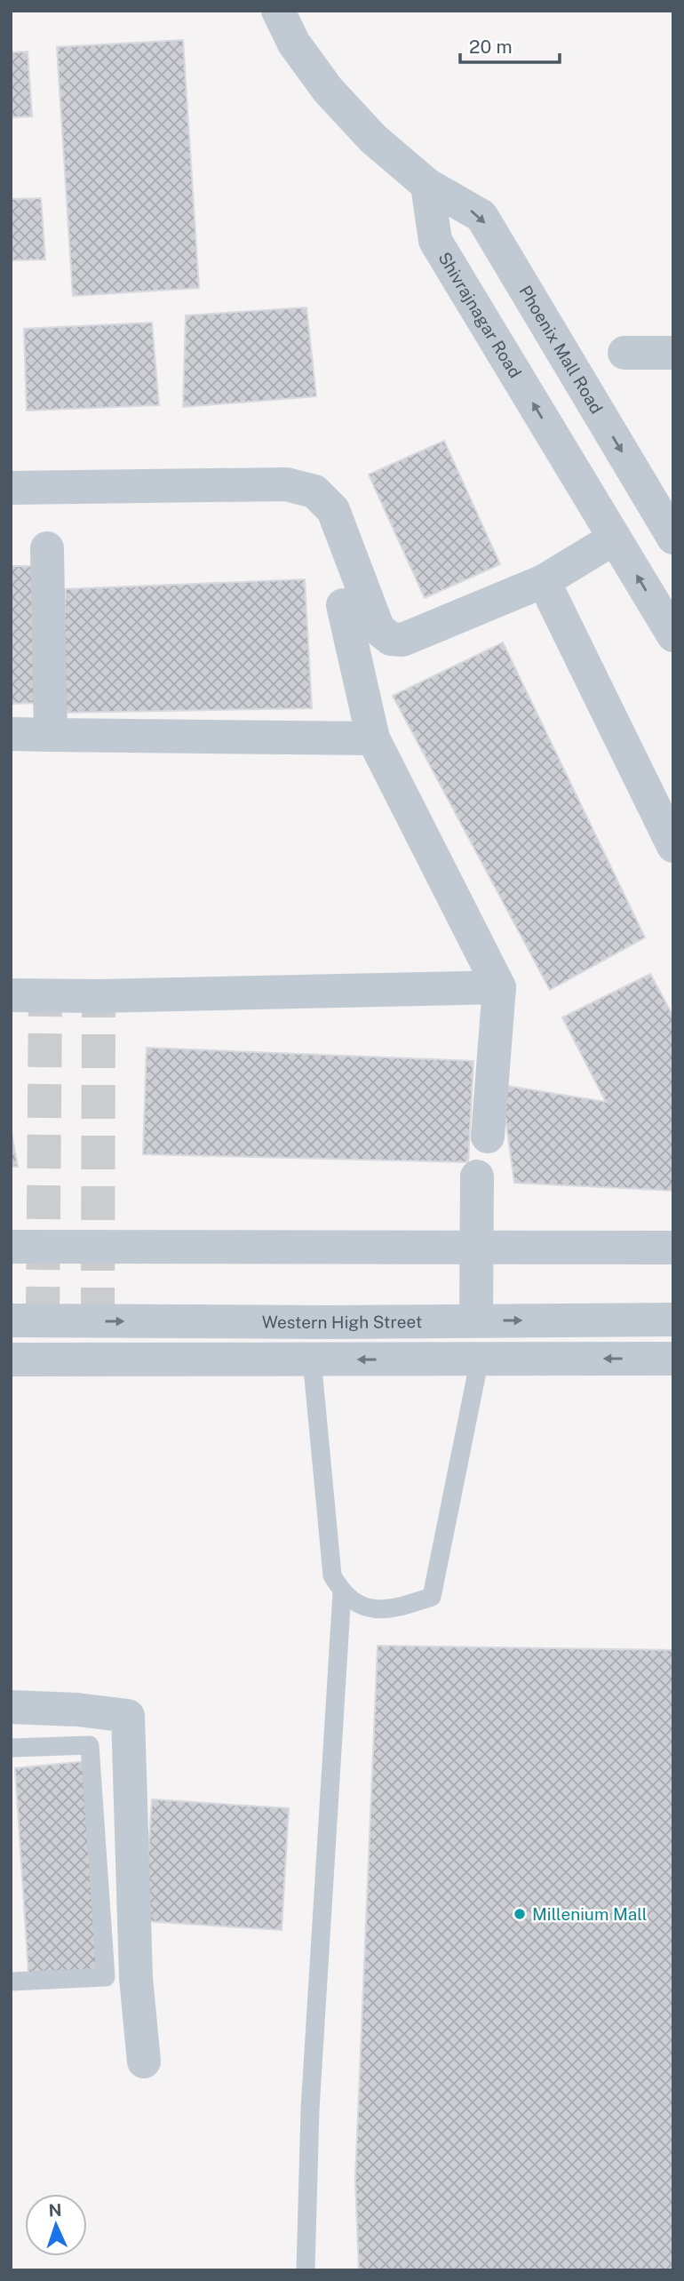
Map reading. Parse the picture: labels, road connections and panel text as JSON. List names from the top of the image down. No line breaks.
{"streets":{"street":["Shivrajnagar Road","Phoenix Mall Road","Western High Street"]},"crossings":[["Shivrajnagar Road","Phoenix Mall Road"]],"one_way":["Phoenix Mall Road"],"places":["Millenium Mall"],"scale_bar":"20 m","north":"top"}
